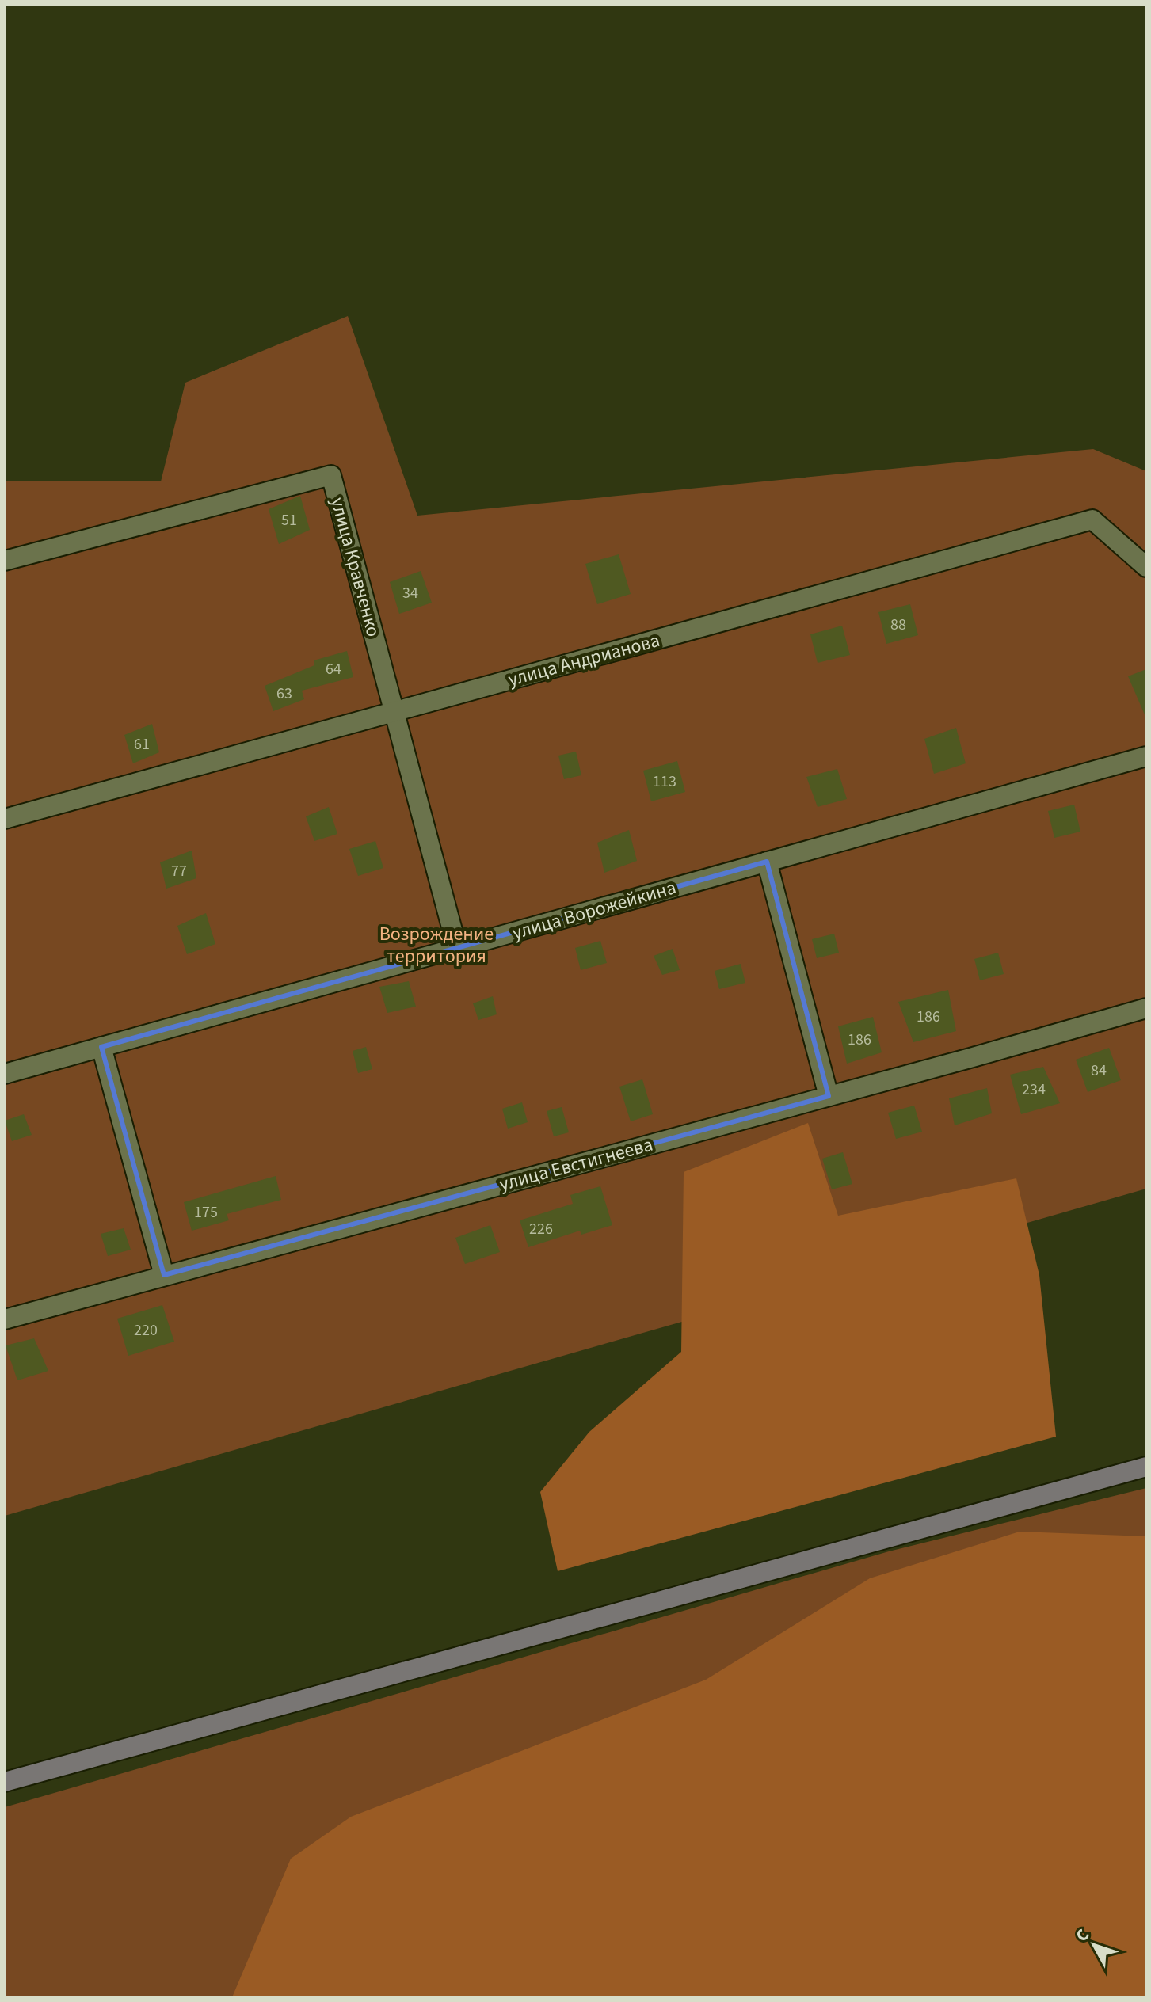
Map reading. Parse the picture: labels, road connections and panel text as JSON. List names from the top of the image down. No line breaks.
{"streets":{"street":["улица Кравченко","улица Андрианова","улица Ворожейкина","улица Евстигнеева"]},"crossings":[["улица Кравченко","улица Андрианова"],["улица Кравченко","улица Ворожейкина"]],"parks":["Возрождение территория"],"house_numbers":["51","34","88","64","63","61","113","77","186","186","84","234","175","226","220"],"north":"top left"}
